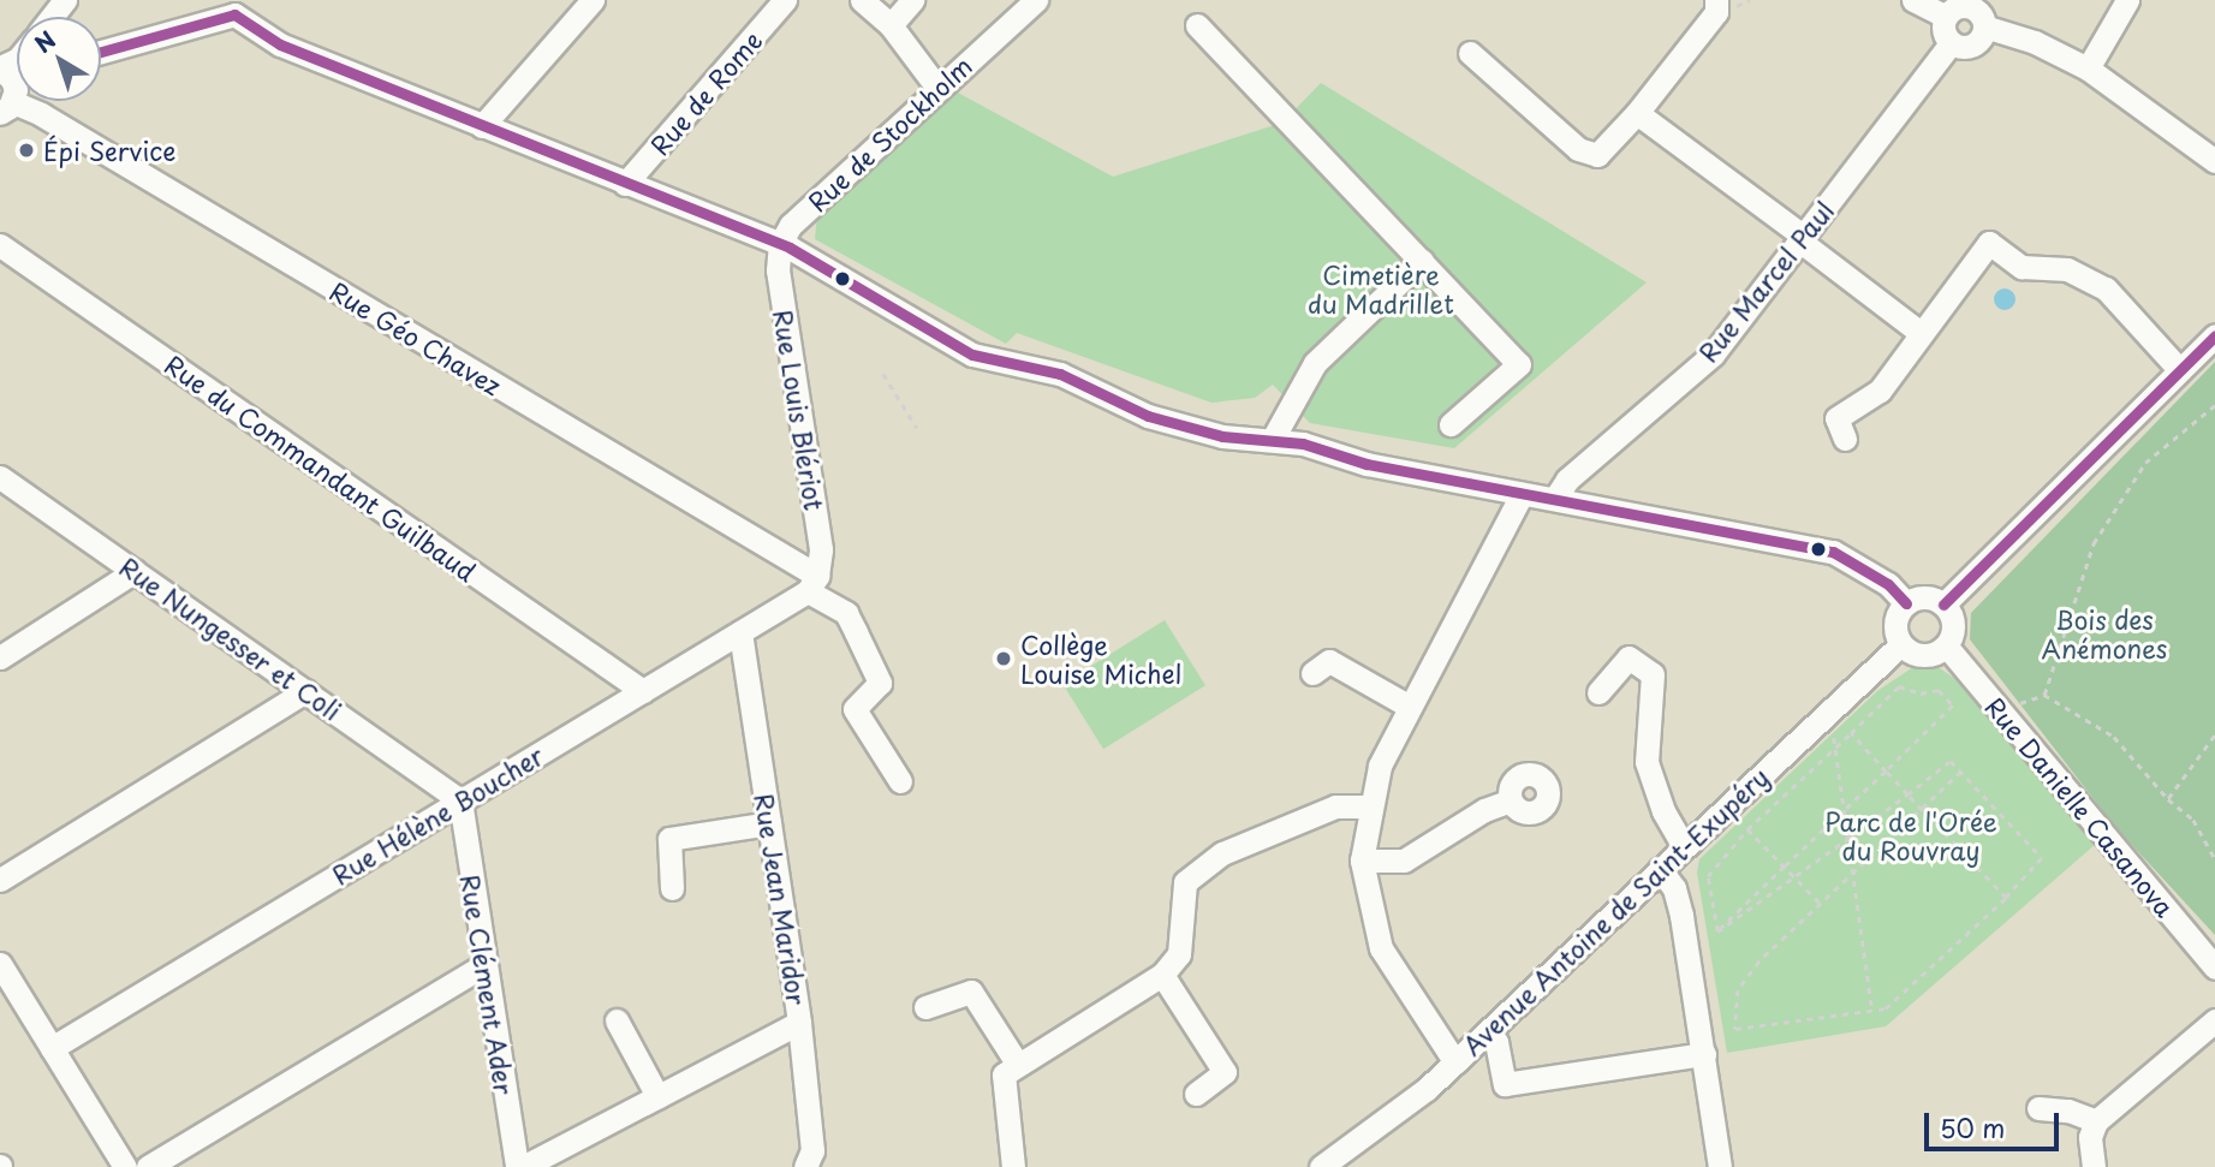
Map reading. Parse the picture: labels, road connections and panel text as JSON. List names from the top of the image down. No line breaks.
{"streets":{"street":["Rue de Rome","Rue de Stockholm","Rue Marcel Paul","Rue Géo Chavez","Rue Louis Blériot","Rue du Commandant Guilbaud","Rue Nungesser et Coli","Rue Danielle Casanova","Rue Hélène Boucher","Rue Jean Maridor","Avenue Antoine de Saint-Exupéry","Rue Clément Ader"]},"crossings":[["Rue de Stockholm","Rue Louis Blériot"],["Rue Géo Chavez","Rue Louis Blériot"],["Rue Géo Chavez","Rue Hélène Boucher"],["Rue Louis Blériot","Rue Hélène Boucher"],["Rue du Commandant Guilbaud","Rue Hélène Boucher"],["Rue Nungesser et Coli","Rue Hélène Boucher"],["Rue Nungesser et Coli","Rue Clément Ader"],["Rue Danielle Casanova","Avenue Antoine de Saint-Exupéry"],["Rue Hélène Boucher","Rue Jean Maridor"],["Rue Hélène Boucher","Rue Clément Ader"]],"parks":["Cimetière du Madrillet","Bois des Anémones","Parc de l'Orée du Rouvray"],"places":["Épi Service","Collège Louise Michel"],"scale_bar":"50 m","north":"top left"}
